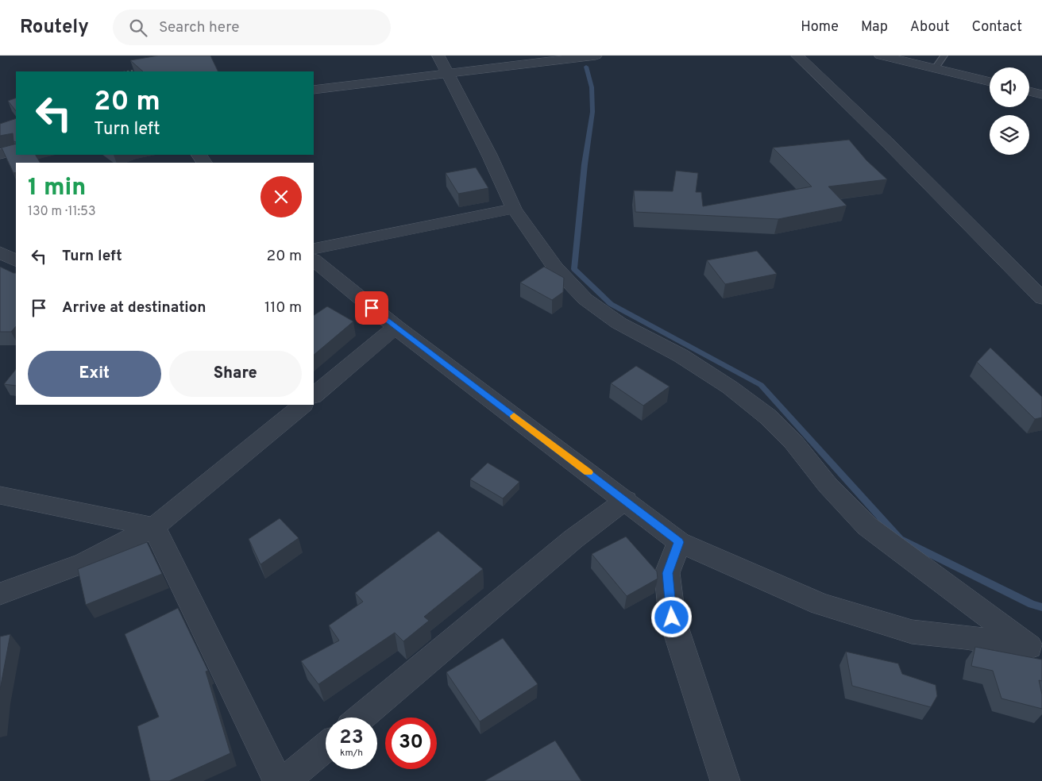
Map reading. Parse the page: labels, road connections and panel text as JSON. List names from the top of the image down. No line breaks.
{"page":{"header":"Routely","search":"Search here","nav":["Home","Map","About","Contact"],"turn":["20 m","Turn left"],"heading":["1 min","130 m · 11:53"],"list":[{"name":"Turn left","value":"20 m"},{"name":"Arrive at destination","value":"110 m"}],"buttons":["Exit","Share"],"speed":"23 km/h","limit":"30"}}
